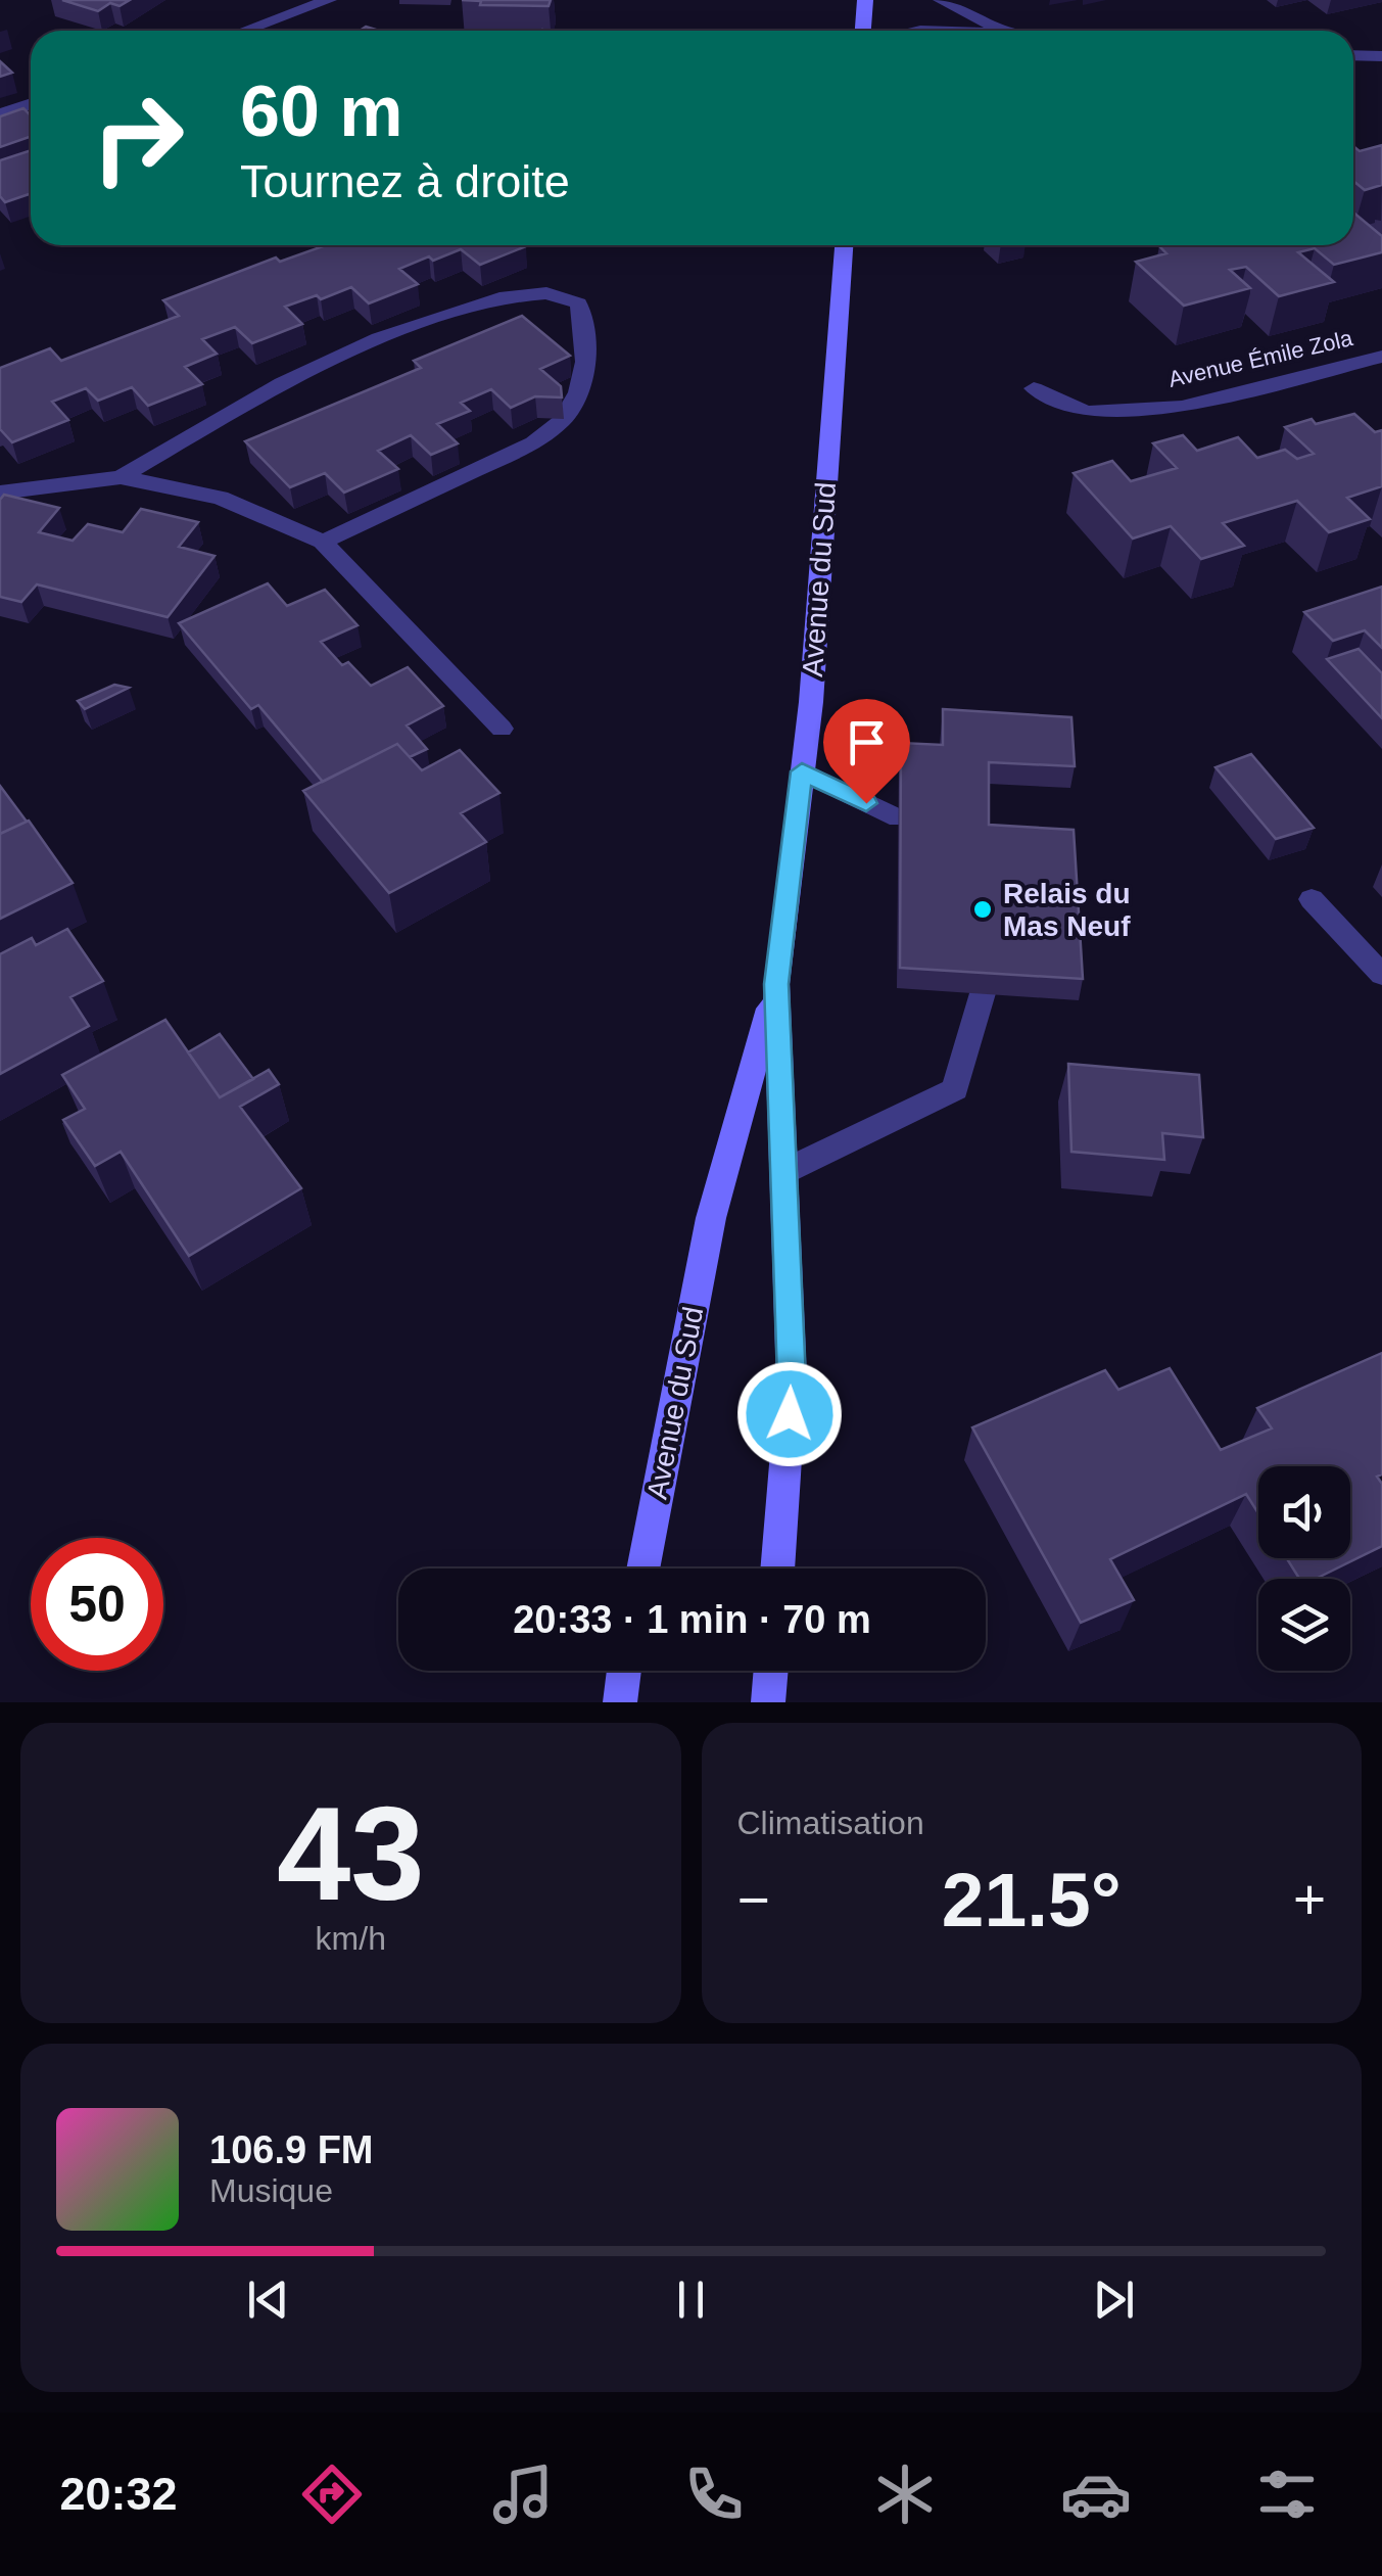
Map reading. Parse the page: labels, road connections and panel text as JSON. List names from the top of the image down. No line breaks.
{"streets":{"main road":["Avenue du Sud"],"street":["Avenue Émile Zola"]},"places":["Relais du Mas Neuf"],"page":{"turn":["60 m","Tournez à droite"],"limit":"50","trip":"20:33 · 1 min · 70 m","tile":[["43","km/h"],"Climatisation"],"heat":["−","21.5°","+"],"song":["106.9 FM","Musique"],"tabs":"20:32"}}
